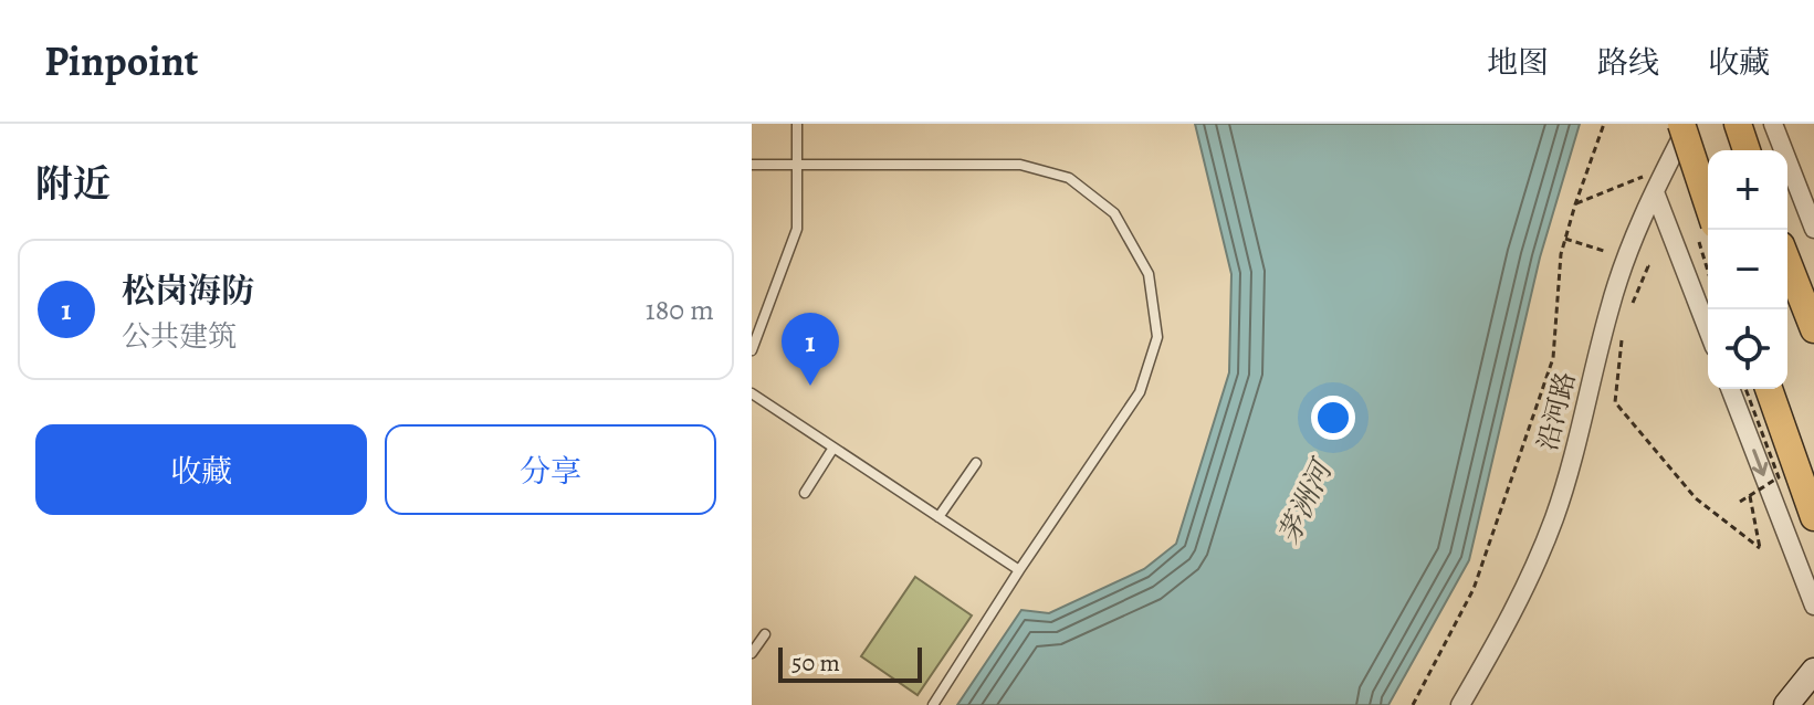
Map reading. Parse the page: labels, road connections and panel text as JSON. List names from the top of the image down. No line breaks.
{"streets":{"street":["沿河路"]},"water":["茅洲河"],"scale_bar":"50 m","page":{"header":"Pinpoint","nav":["地图","路线","收藏"],"heading":"附近","map_buttons":["+","−"],"list":[{"mark":"1","name":"松岗海防","note":"公共建筑","value":"180 m"}],"pins":"1","buttons":["收藏","分享"],"scale":"50 m"}}
